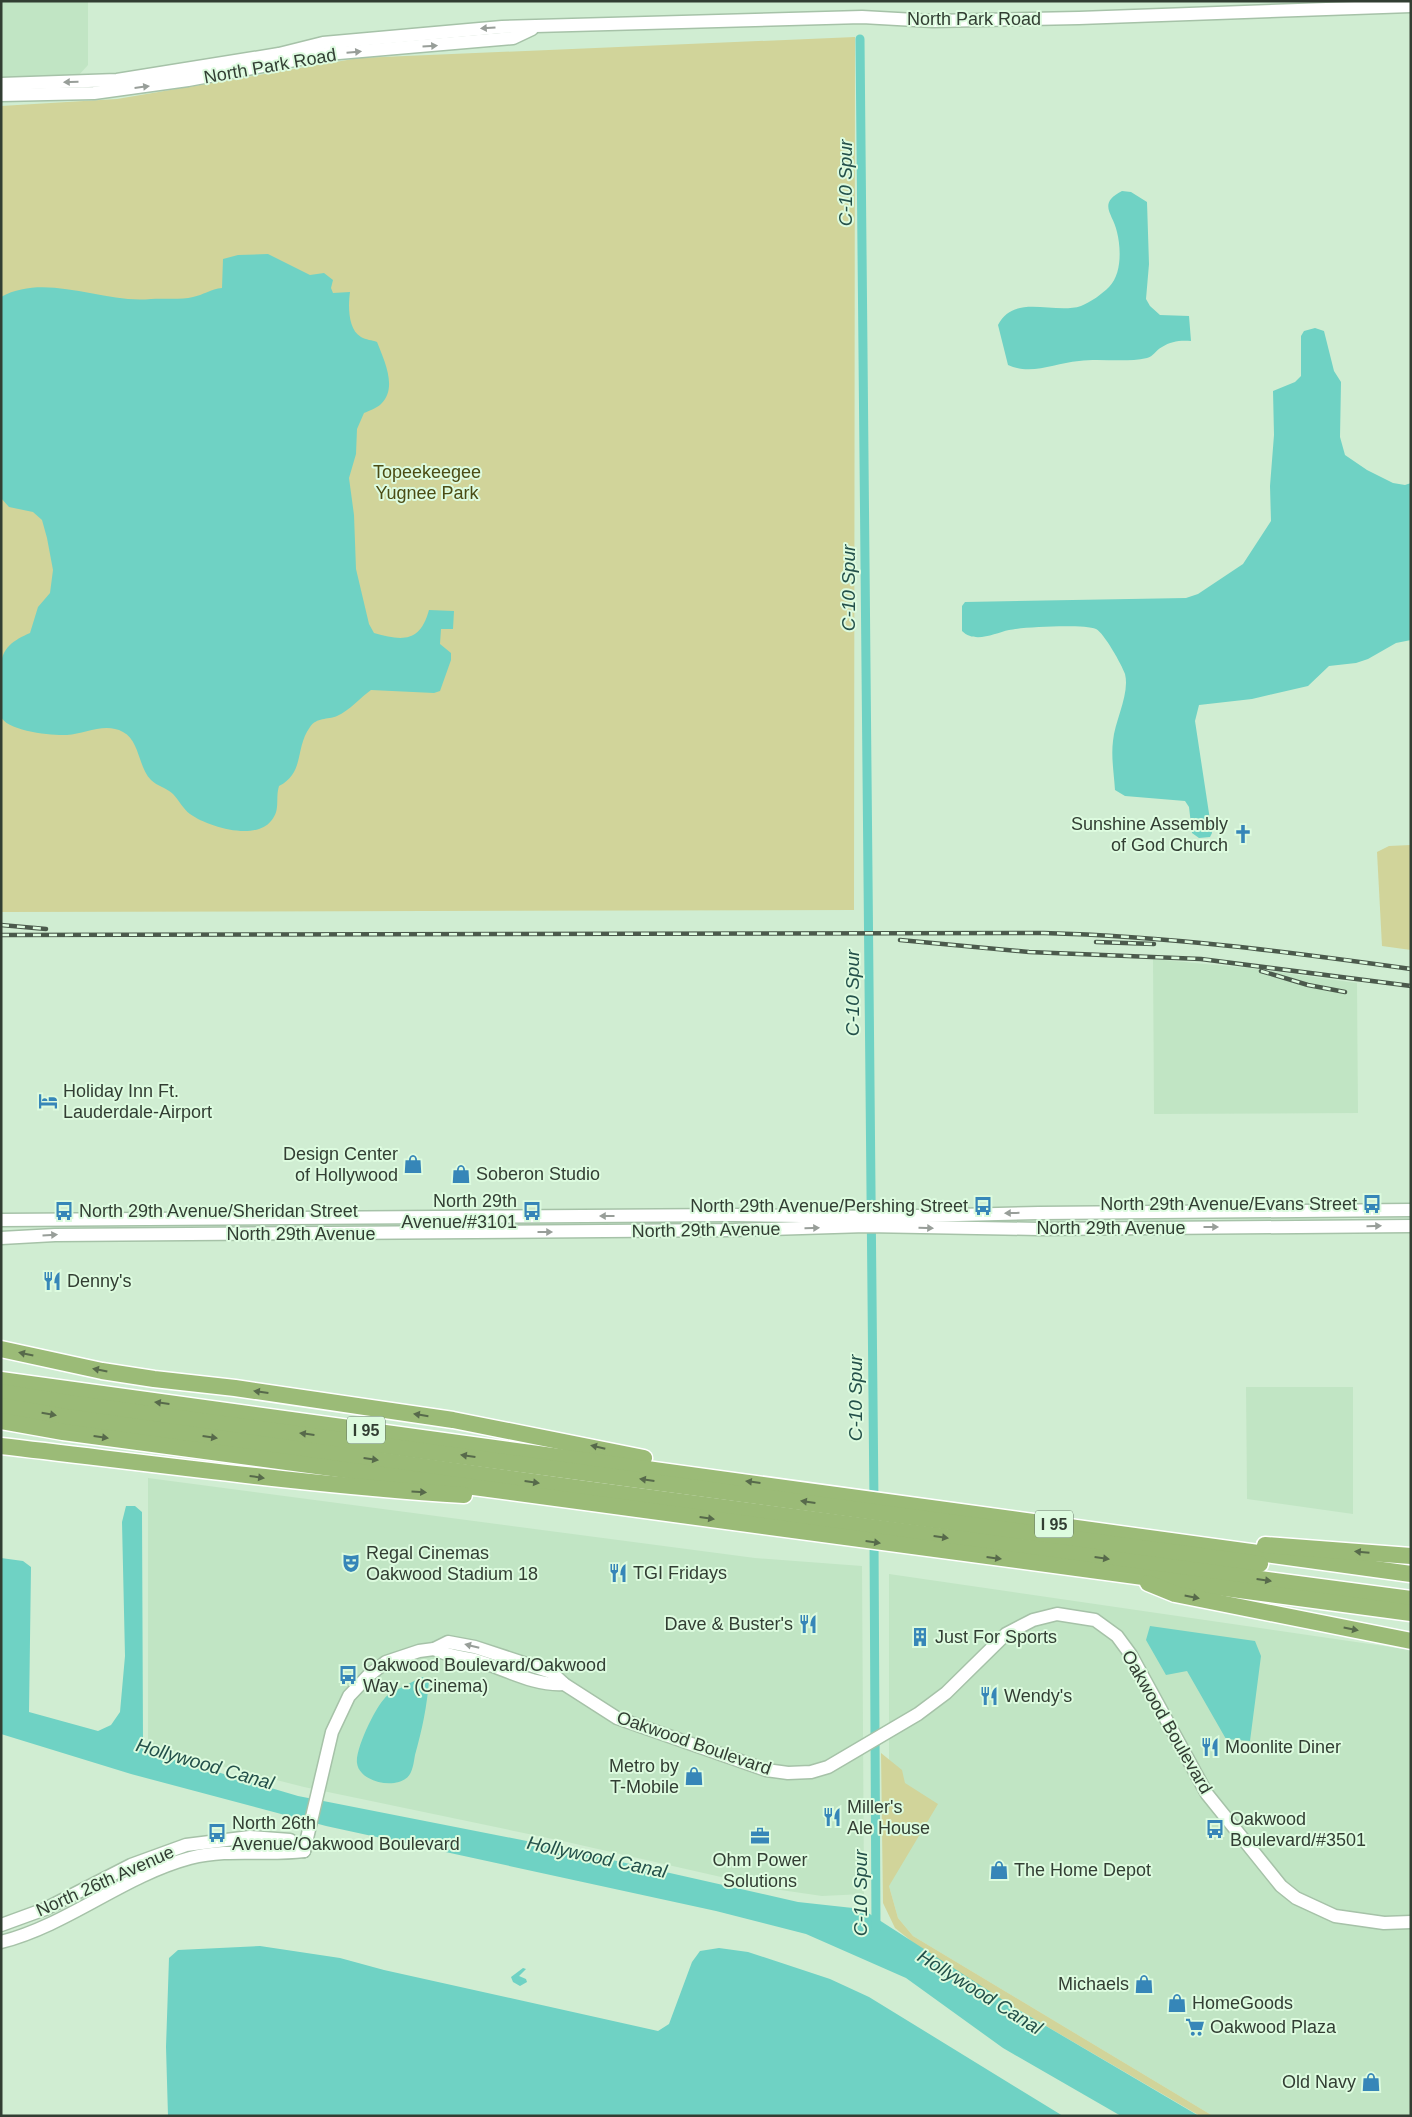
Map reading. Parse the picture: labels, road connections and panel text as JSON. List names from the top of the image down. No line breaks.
{"streets":{"highway":["I 95"],"street":["North Park Road","North 29th Avenue","Oakwood Boulevard","North 26th Avenue"]},"crossings":[["Oakwood Boulevard","North 26th Avenue"]],"water":["C-10 Spur","Hollywood Canal"],"parks":["Topeekeegee Yugnee Park"],"places":{"church":["Sunshine Assembly of God Church"],"hotel":["Holiday Inn Ft. Lauderdale-Airport"],"shop":["Design Center of Hollywood","Soberon Studio","Metro by T-Mobile","The Home Depot","Michaels","HomeGoods","Old Navy"],"bus stop":["North 29th Avenue/Evans Street","North 29th Avenue/Pershing Street","North 29th Avenue/Sheridan Street","North 29th Avenue/#3101","Oakwood Boulevard/Oakwood Way - (Cinema)","Oakwood Boulevard/#3501","North 26th Avenue/Oakwood Boulevard"],"restaurant":["Denny's","TGI Fridays","Dave & Buster's","Wendy's","Moonlite Diner","Miller's Ale House"],"theatre":["Regal Cinemas Oakwood Stadium 18"],"building":["Just For Sports"],"office":["Ohm Power Solutions"],"supermarket":["Oakwood Plaza"]}}
